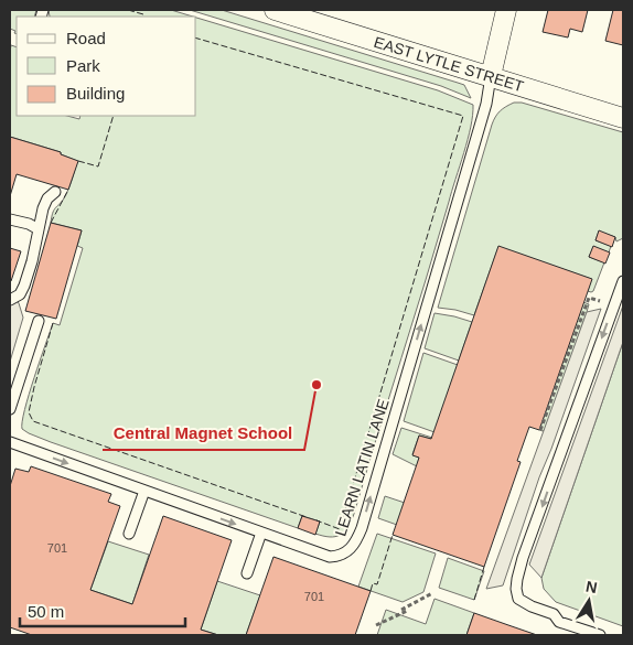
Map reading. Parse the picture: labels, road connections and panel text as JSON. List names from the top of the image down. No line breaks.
{"streets":{"street":["EAST LYTLE STREET"],"lane":["LEARN LATIN LANE"]},"crossings":[["EAST LYTLE STREET","LEARN LATIN LANE"]],"places":["Central Magnet School"],"house_numbers":["701","701"],"legend":["Road","Park","Building"],"scale_bar":"50 m","north":"top"}
